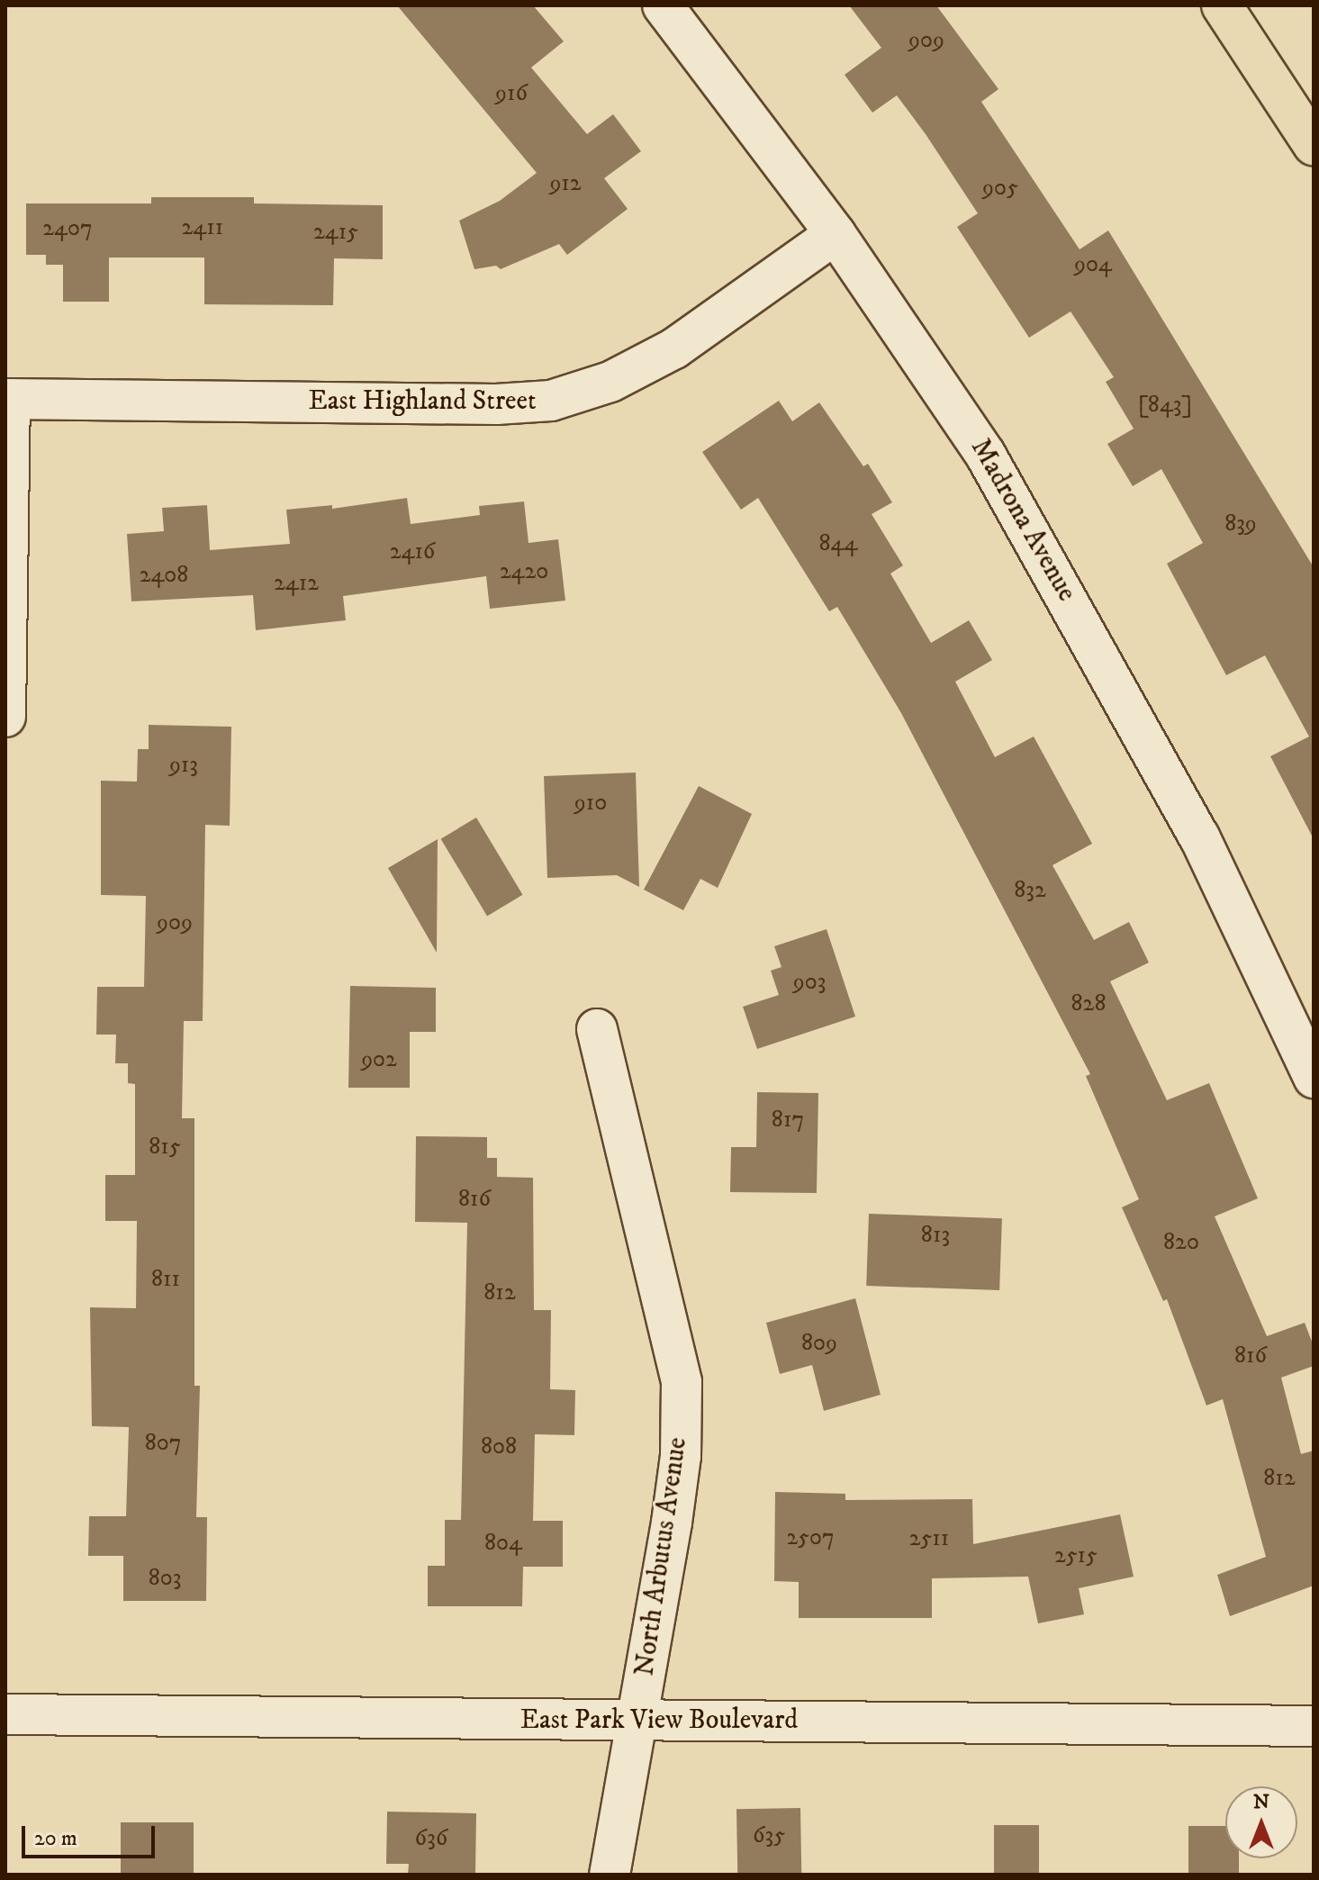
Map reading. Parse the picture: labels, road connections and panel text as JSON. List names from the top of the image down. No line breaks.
{"streets":{"street":["East Highland Street","Madrona Avenue","North Arbutus Avenue","East Park View Boulevard"]},"crossings":[["East Highland Street","Madrona Avenue"],["North Arbutus Avenue","East Park View Boulevard"]],"house_numbers":["909","916","912","905","2411","2407","2415","904","[843]","839","844","2416","2420","2408","2412","913","910","832","909","903","828","902","817","815","816","813","820","811","812","809","816","807","808","812","2507","2511","804","2515","803","635","636"],"scale_bar":"20 m","north":"top"}
